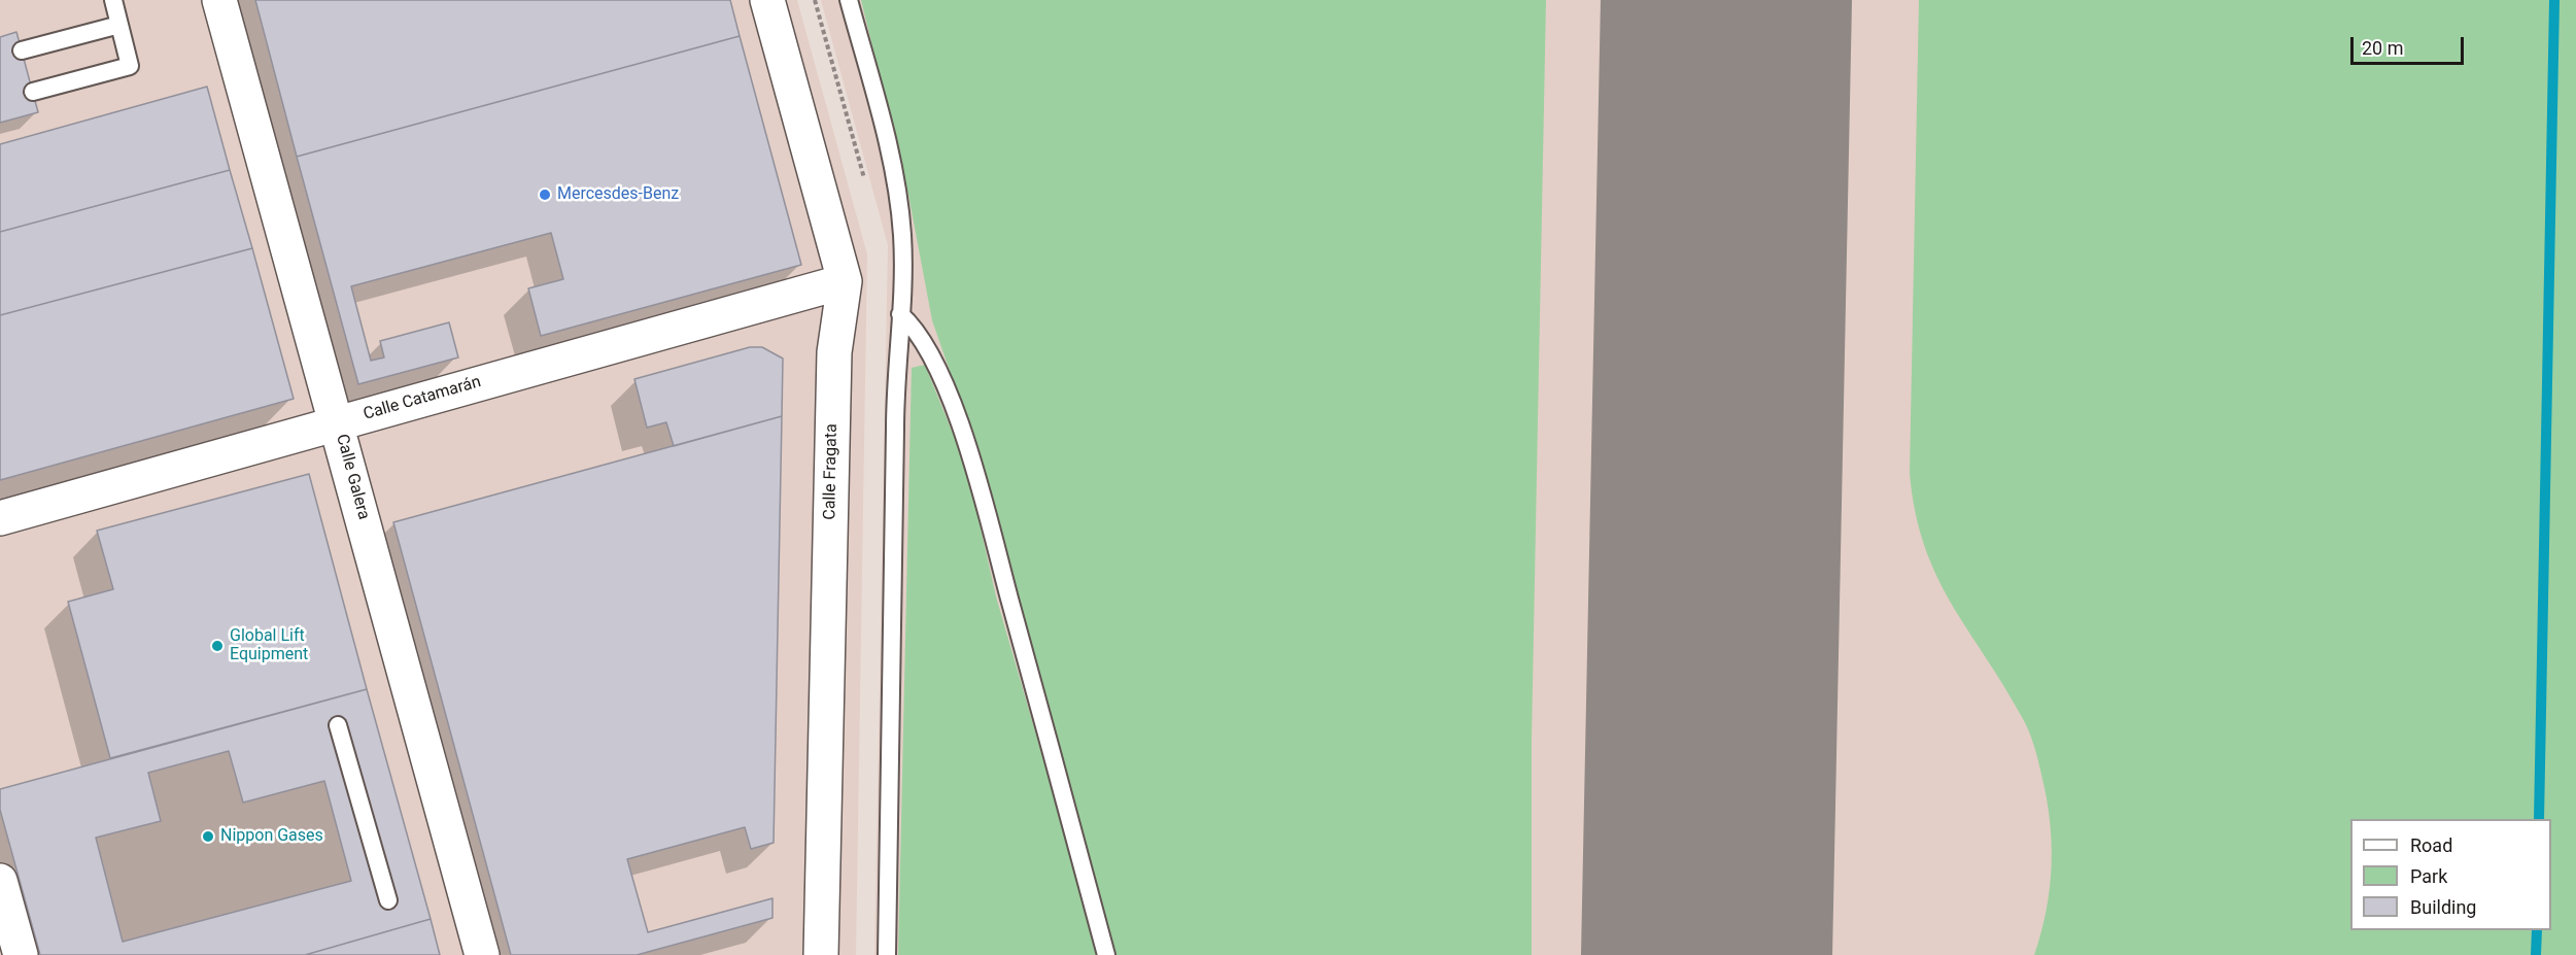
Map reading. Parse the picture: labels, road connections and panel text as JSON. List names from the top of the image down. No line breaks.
{"streets":{"street":["Calle Catamarán","Calle Fragata","Calle Galera"]},"crossings":[["Calle Catamarán","Calle Fragata"],["Calle Catamarán","Calle Galera"]],"places":["Mercesdes-Benz","Global Lift Equipment","Nippon Gases"],"legend":["Road","Park","Building"],"scale_bar":"20 m"}
